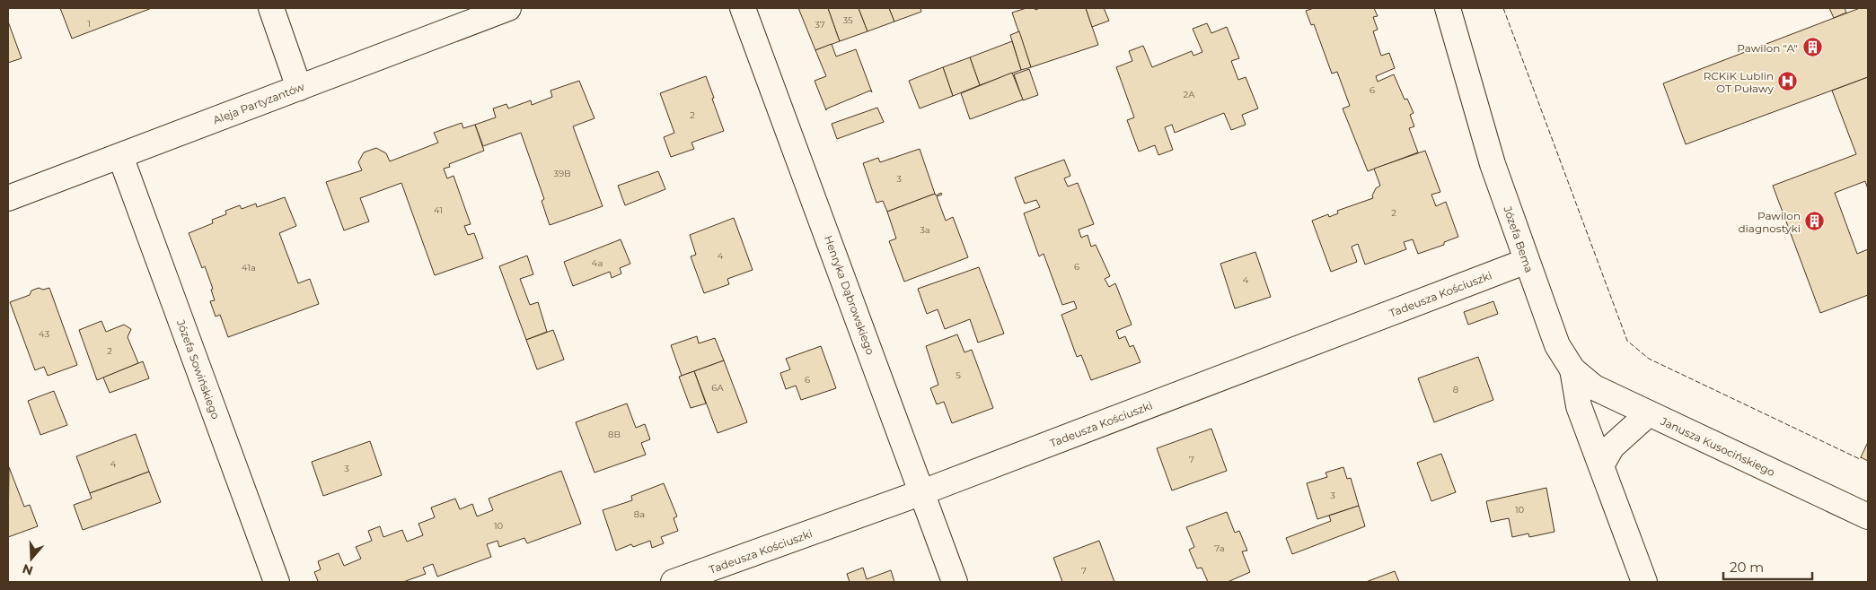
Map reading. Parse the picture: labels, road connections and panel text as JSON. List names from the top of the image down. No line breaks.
{"streets":{"street":["Aleja Partyzantów","Józefa Bema","Tadeusza Kościuszki","Henryka Dąbrowskiego","Józefa Sowińskiego","Janusza Kusocińskiego"]},"crossings":[["Aleja Partyzantów","Józefa Sowińskiego"],["Józefa Bema","Tadeusza Kościuszki"],["Józefa Bema","Janusza Kusocińskiego"],["Tadeusza Kościuszki","Henryka Dąbrowskiego"]],"places":{"building":["Pawilon \"A\"","Pawilon diagnostyki"],"hospital":["RCKiK Lublin OT Puławy"]},"house_numbers":["35","1","37","6","2A","2","39B","3","41","2","3a","4","4a","6","41a","4","43","2","5","6","6A","8","8B","7","4","3","3","10","8a","10","7a","7"],"scale_bar":"20 m","north":"bottom"}
